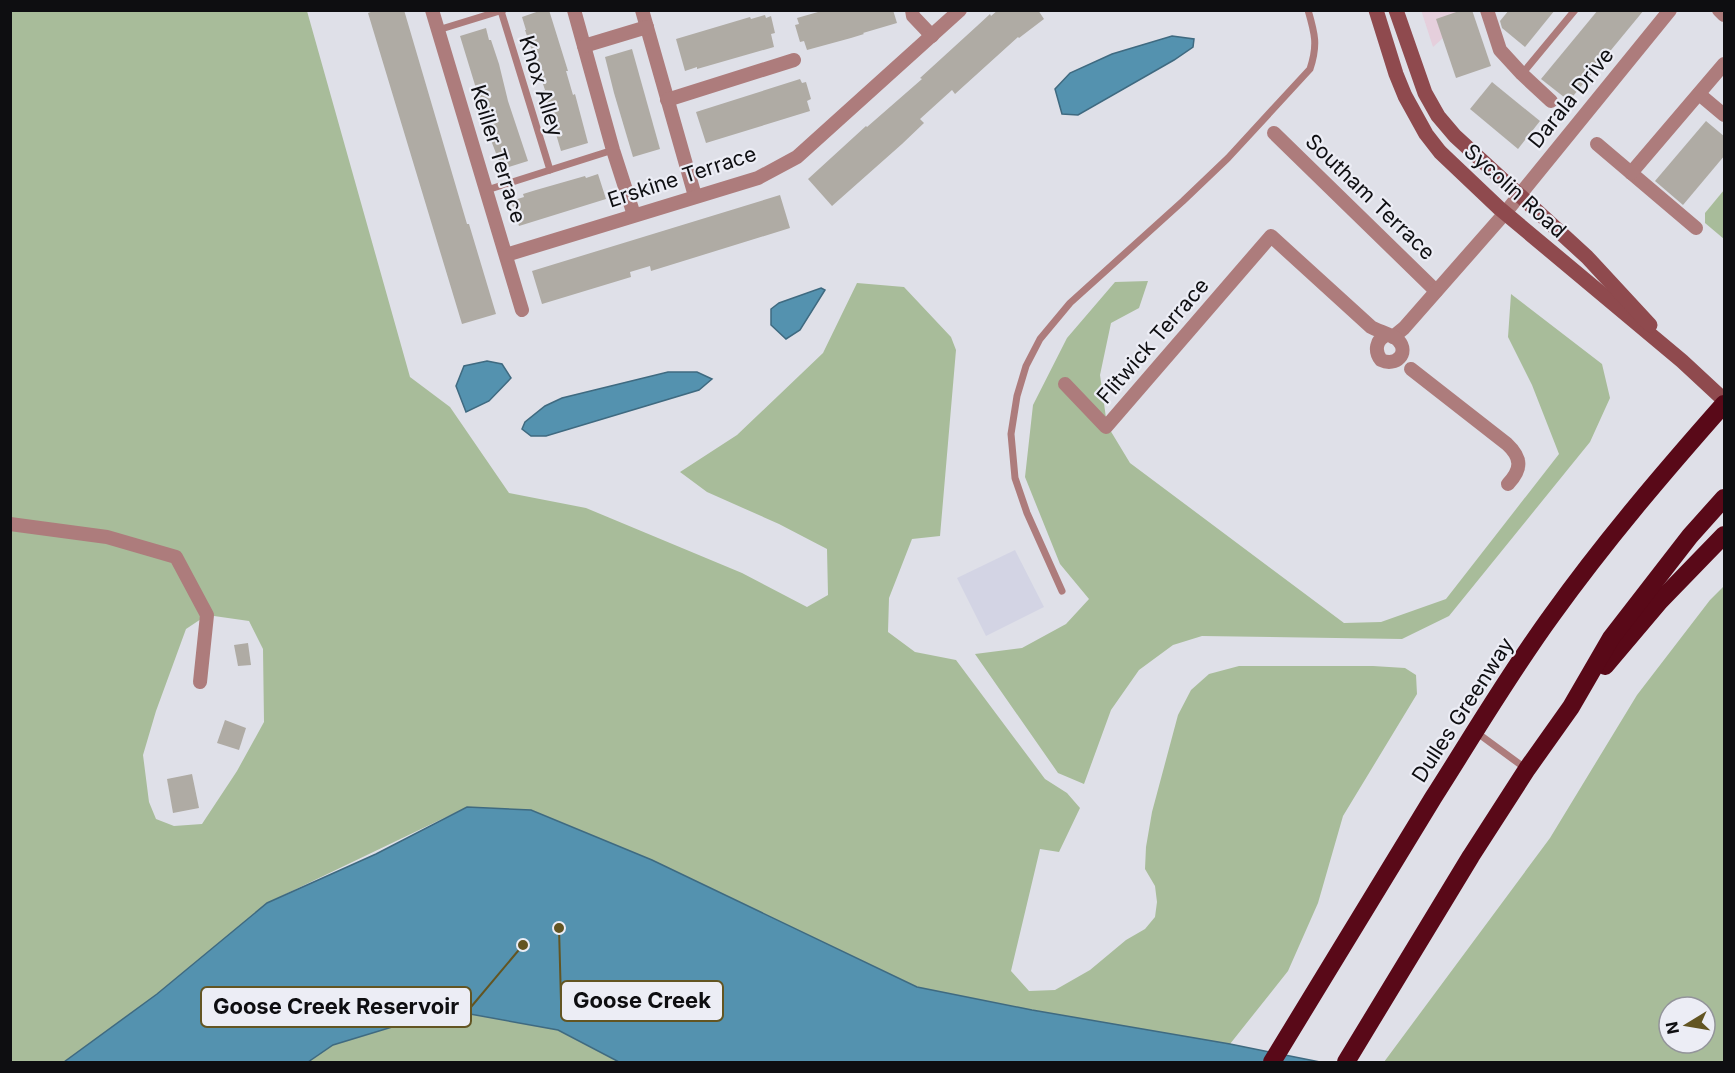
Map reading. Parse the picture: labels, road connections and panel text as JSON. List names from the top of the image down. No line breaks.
{"streets":{"highway":["Dulles Greenway"],"main road":["Sycolin Road"],"street":["Darala Drive","Keiller Terrace","Erskine Terrace","Southam Terrace","Flitwick Terrace"],"lane":["Knox Alley"]},"crossings":[["Knox Alley","Keiller Terrace"],["Darala Drive","Sycolin Road"],["Darala Drive","Southam Terrace"],["Darala Drive","Flitwick Terrace"],["Keiller Terrace","Erskine Terrace"],["Sycolin Road","Dulles Greenway"]],"places":["Goose Creek","Goose Creek Reservoir"],"north":"left"}
